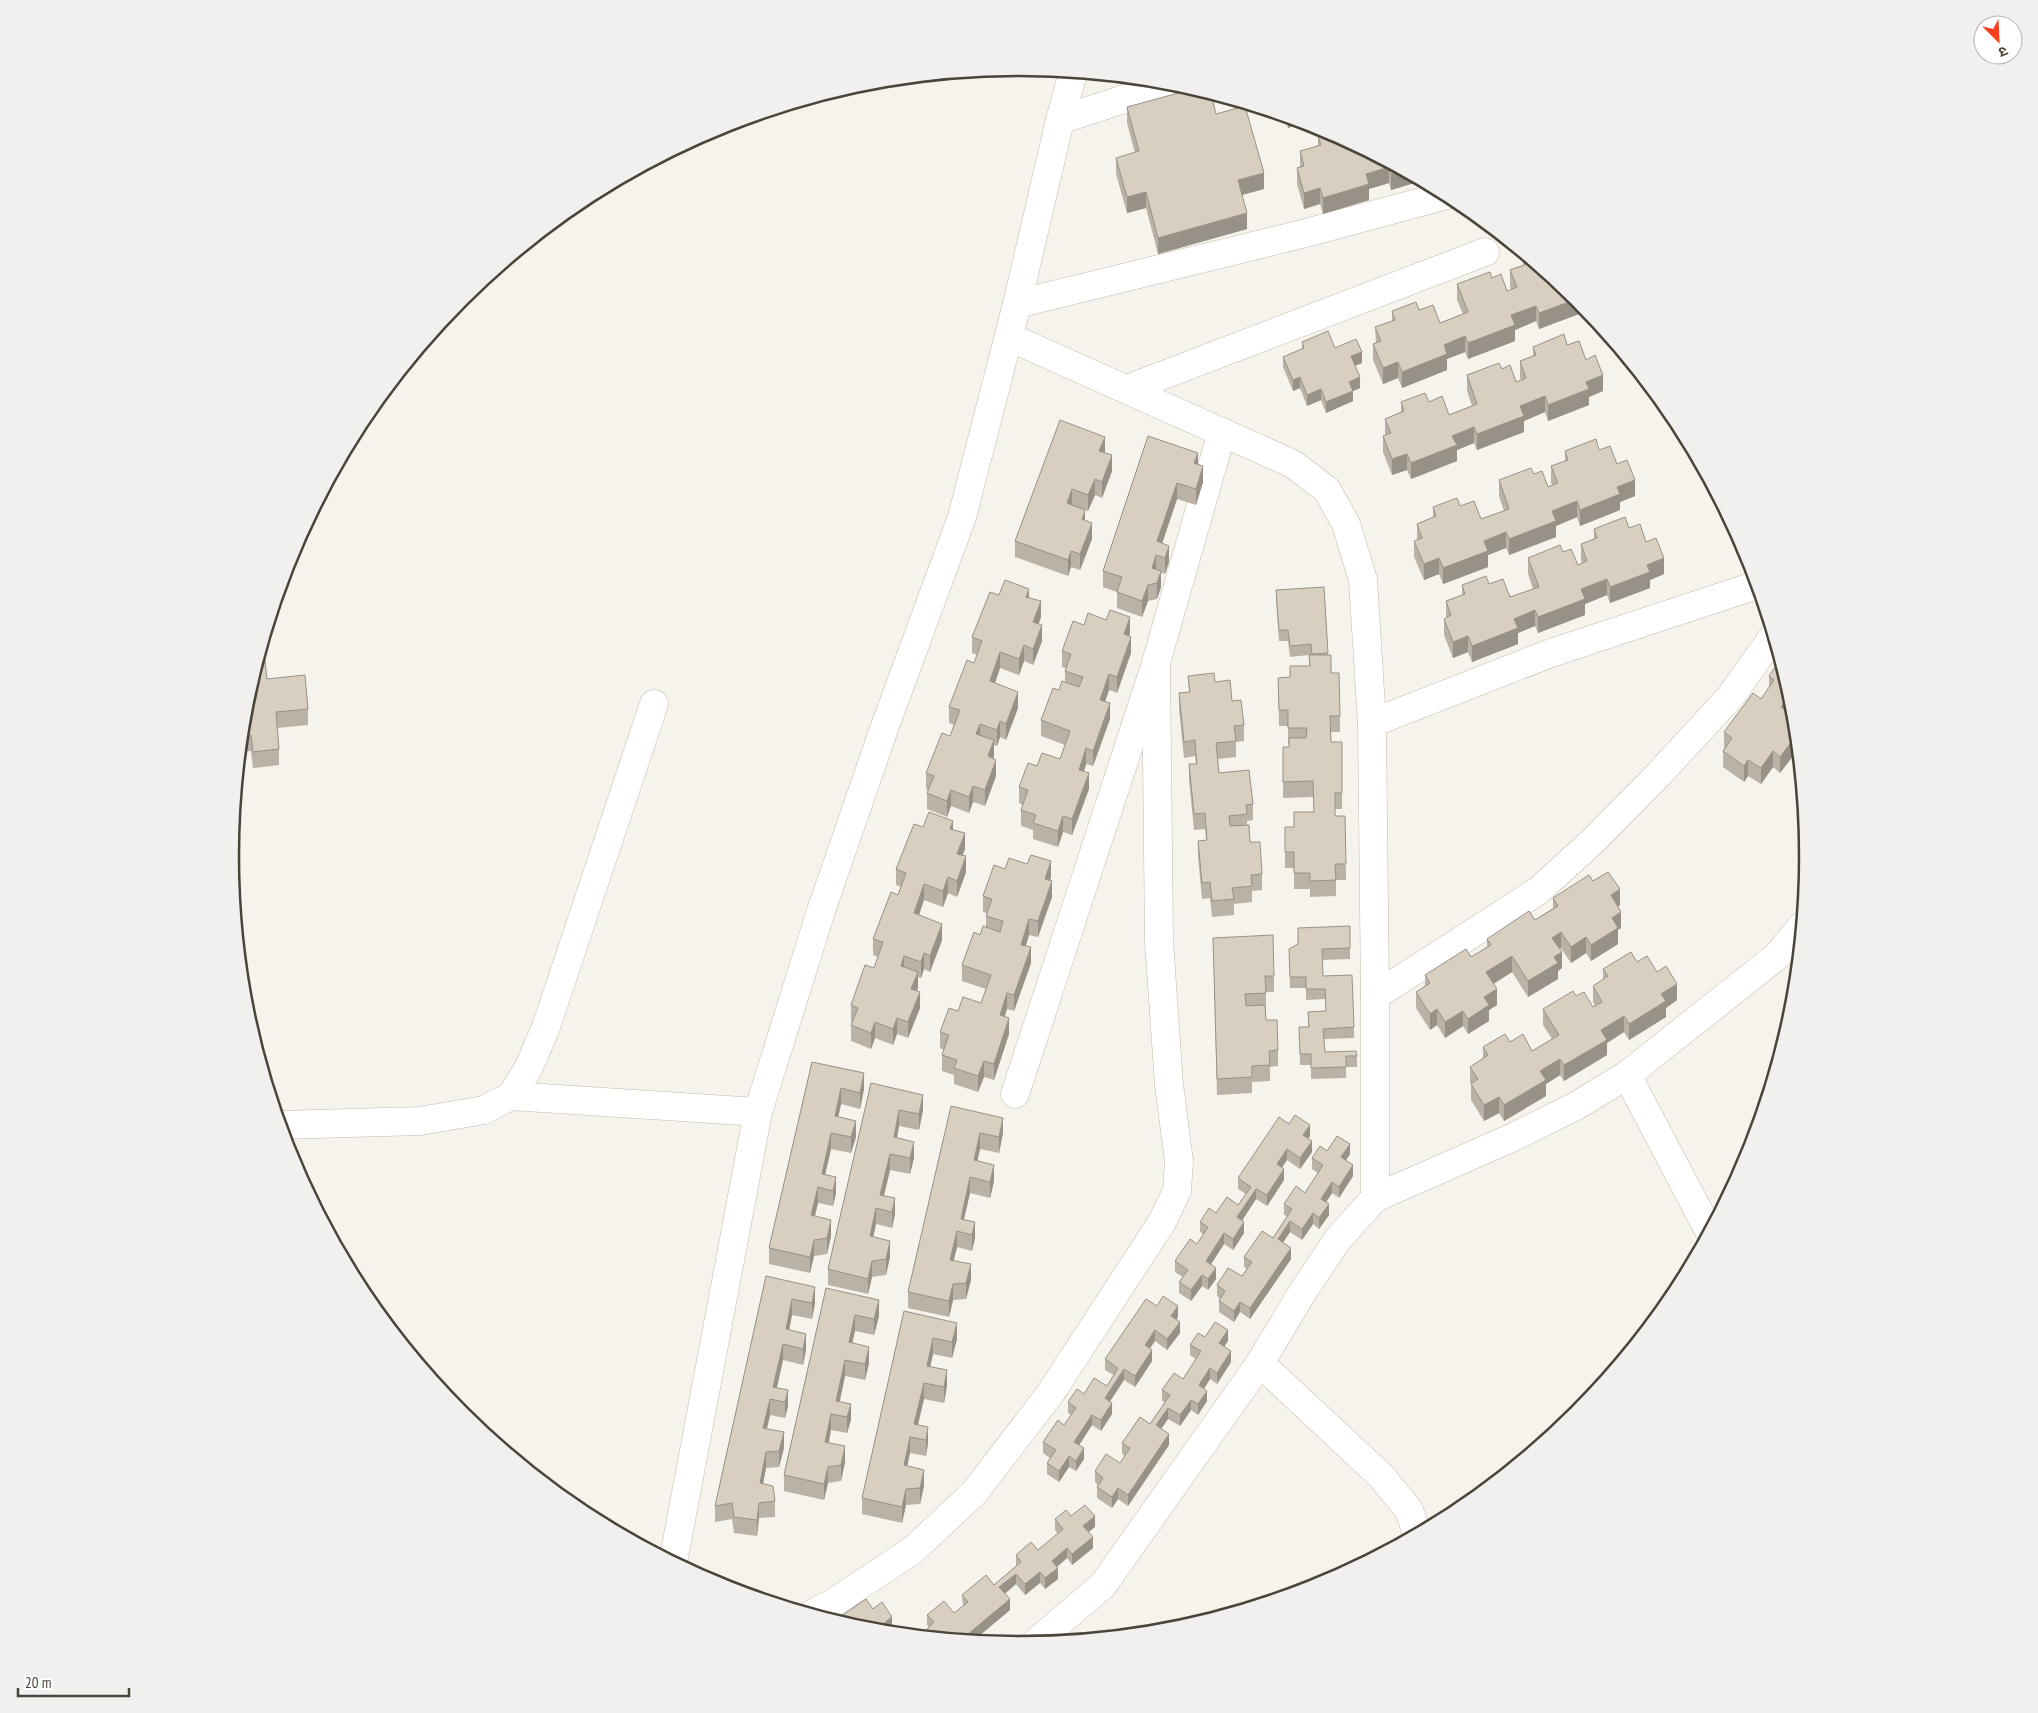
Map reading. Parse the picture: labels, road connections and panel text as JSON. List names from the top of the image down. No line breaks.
{"scale_bar":"20 m","north":"bottom right"}
